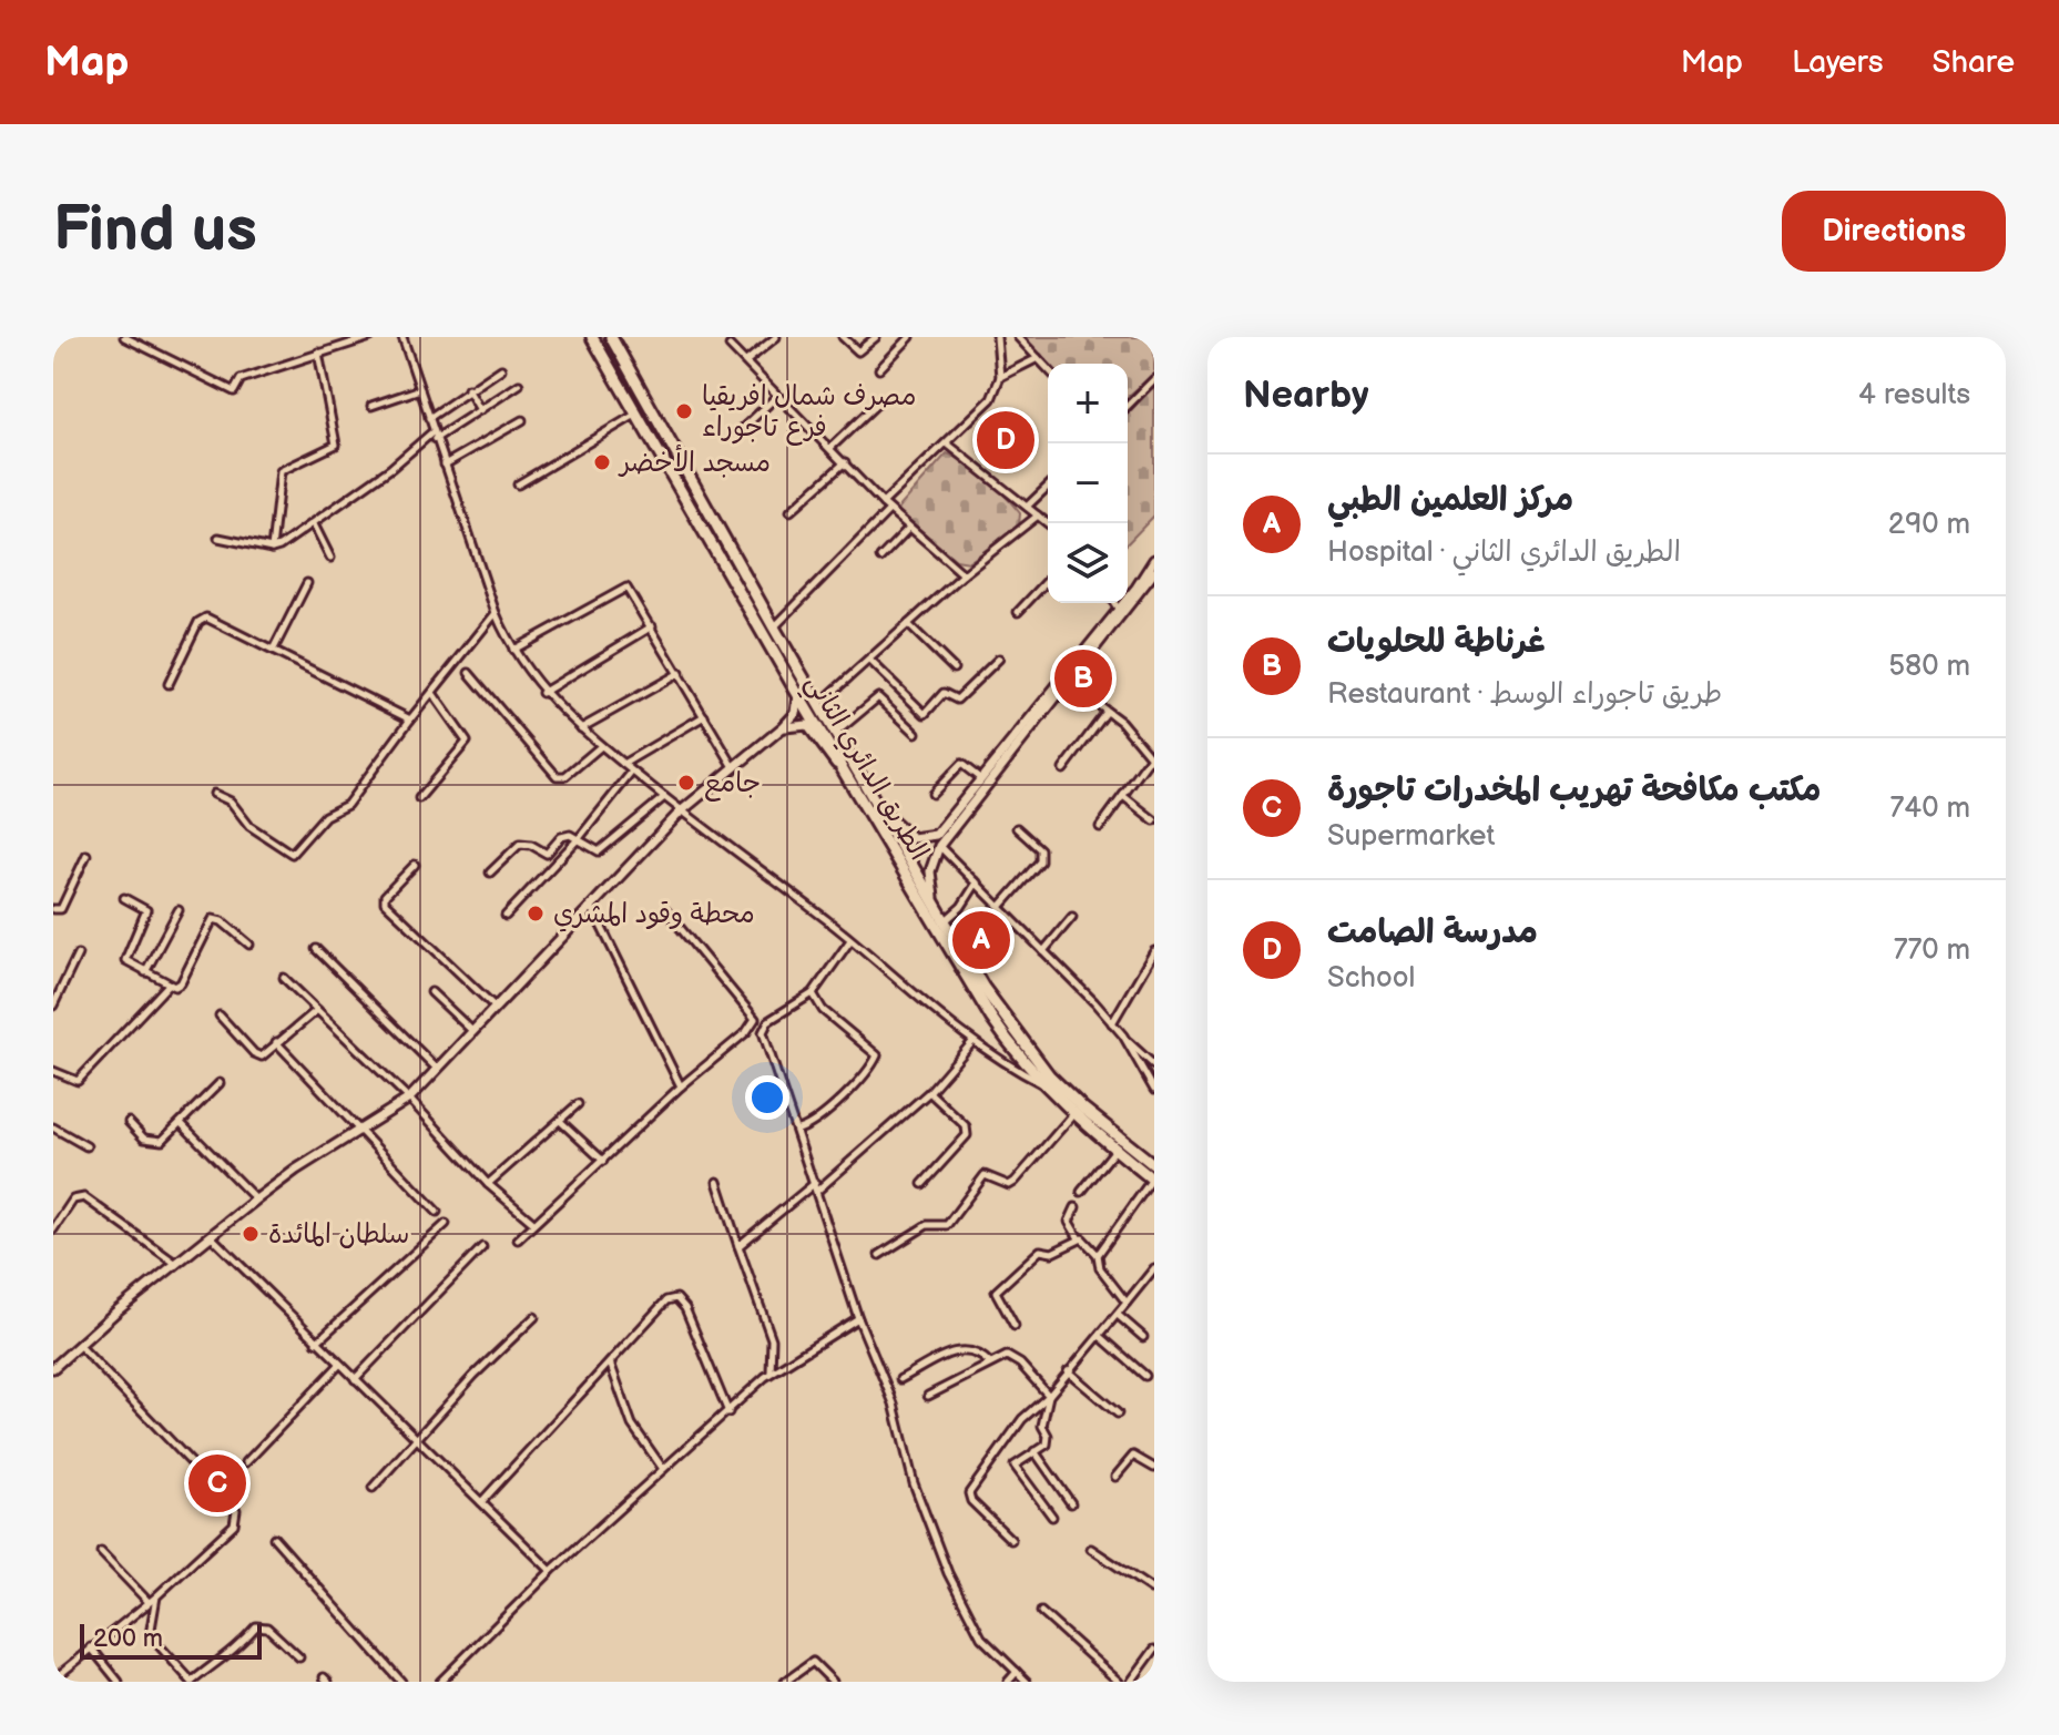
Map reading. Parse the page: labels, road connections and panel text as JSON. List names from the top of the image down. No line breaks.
{"streets":{"highway":["الطريق الدائري الثاني"]},"places":["مصرف شمال افريقيا فرع تاجوراء","مسجد الأخضر","جامع","محطة وقود المشري","سلطان المائدة"],"scale_bar":"200 m","page":{"header":"Map","nav":["Map","Layers","Share"],"buttons":"Directions","title":"Find us","heading":["Nearby","4 results"],"map_buttons":["+","−"],"pins":["D","B","A","C"],"list":[{"mark":"A","name":"مركز العلمين الطبي","note":"Hospital · الطريق الدائري الثاني","value":"290 m"},{"mark":"B","name":"غرناطة للحلويات","note":"Restaurant · طريق تاجوراء الوسط","value":"580 m"},{"mark":"C","name":"مكتب مكافحة تهريب المخدرات تاجورة","note":"Supermarket","value":"740 m"},{"mark":"D","name":"مدرسة الصامت","note":"School","value":"770 m"}],"scale":"200 m"}}
